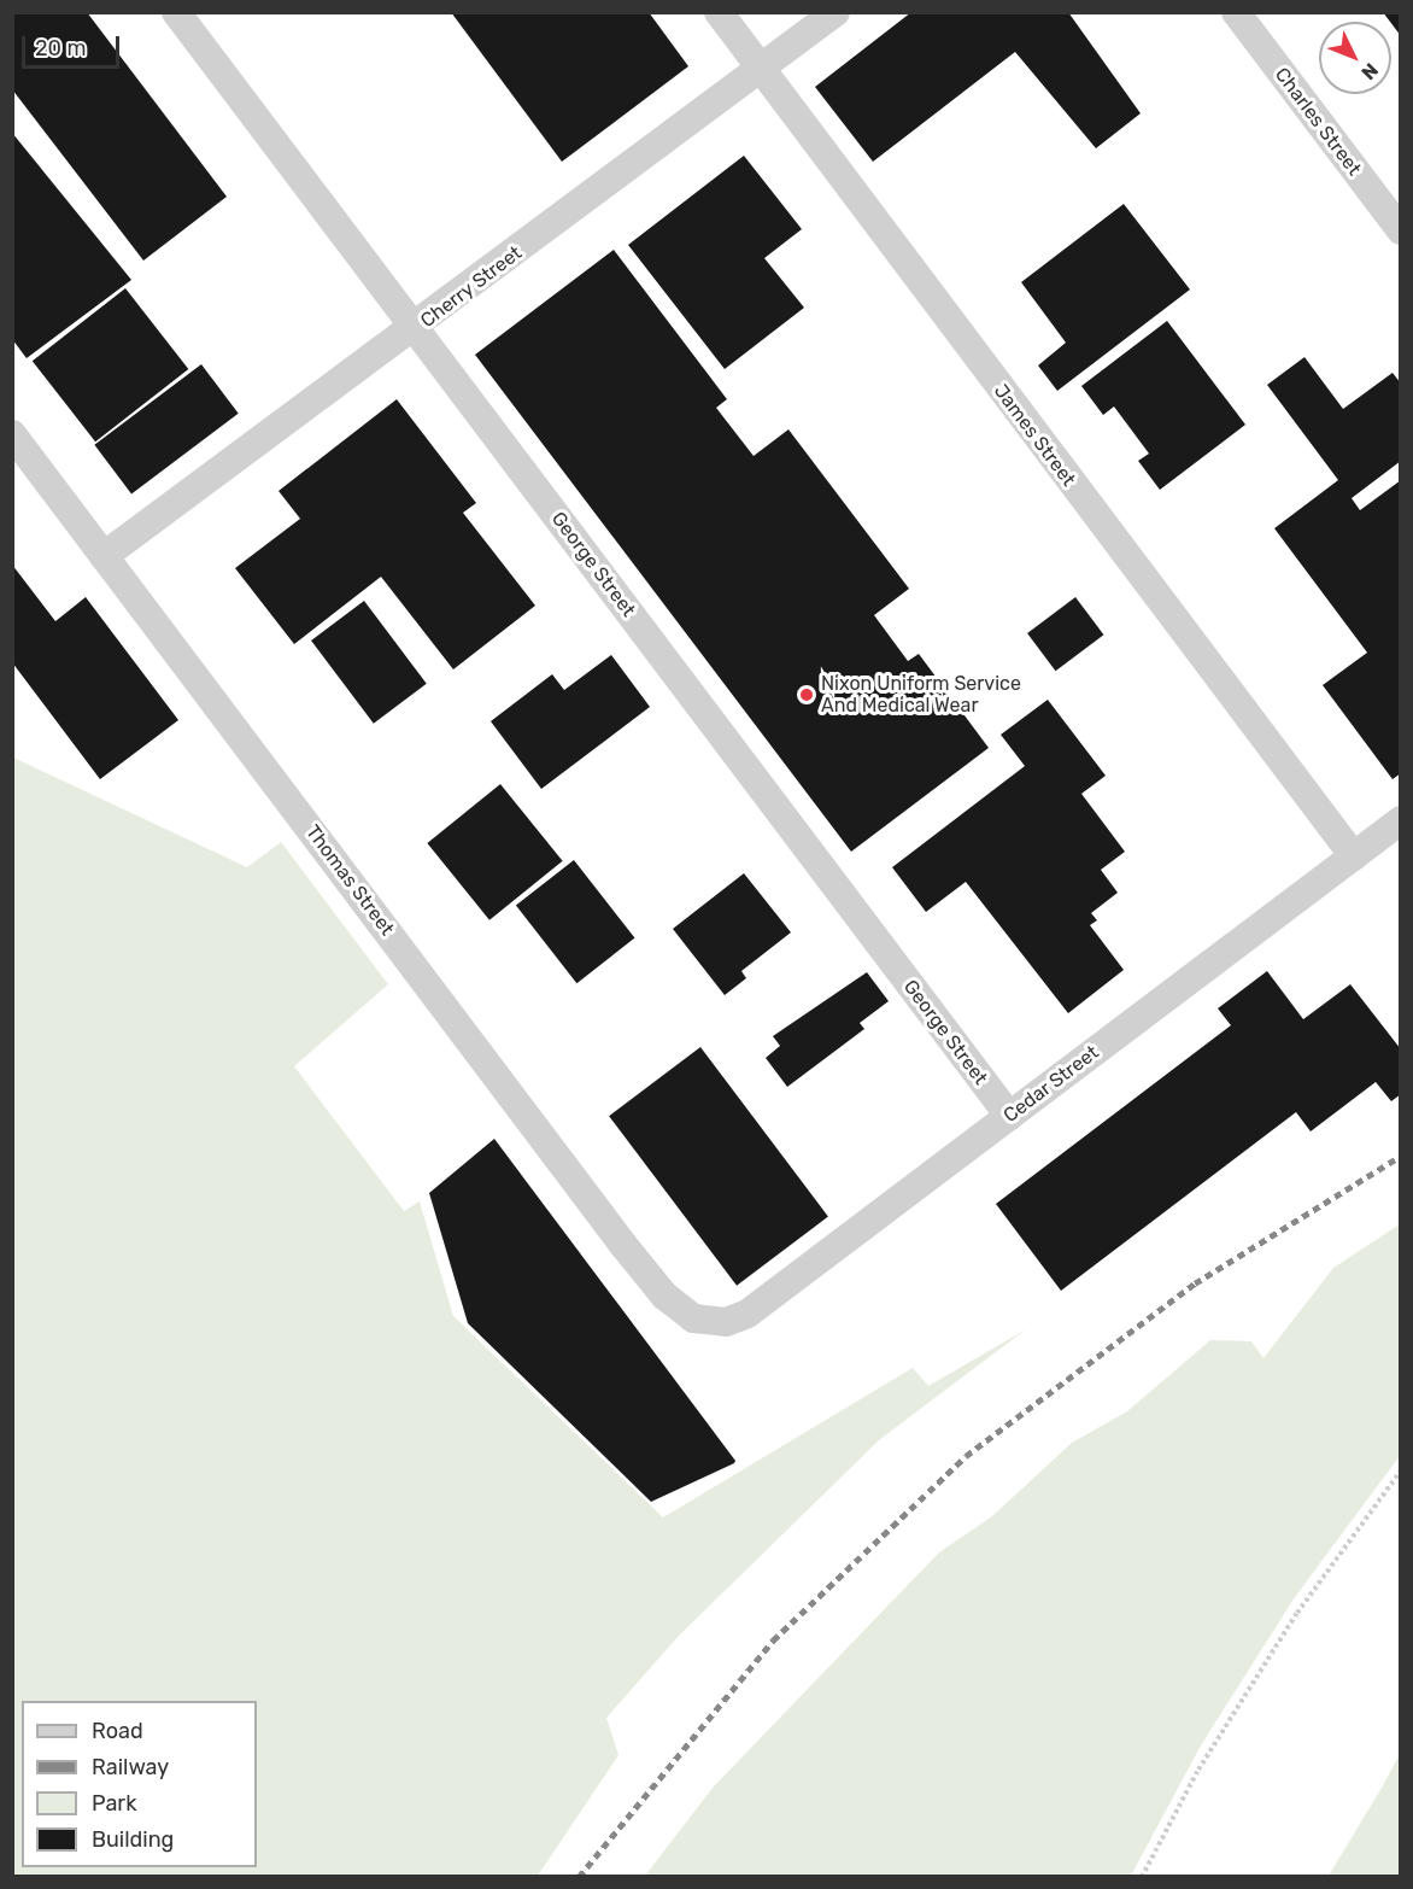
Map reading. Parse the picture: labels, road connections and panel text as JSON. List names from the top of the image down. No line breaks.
{"streets":{"street":["Charles Street","Cherry Street","James Street","George Street","Thomas Street","Cedar Street"]},"crossings":[["Cherry Street","James Street"],["Cherry Street","George Street"],["Cherry Street","Thomas Street"],["James Street","Cedar Street"],["George Street","Cedar Street"],["Thomas Street","Cedar Street"]],"places":["Nixon Uniform Service And Medical Wear"],"legend":["Road","Railway","Park","Building"],"scale_bar":"20 m","north":"bottom right"}
